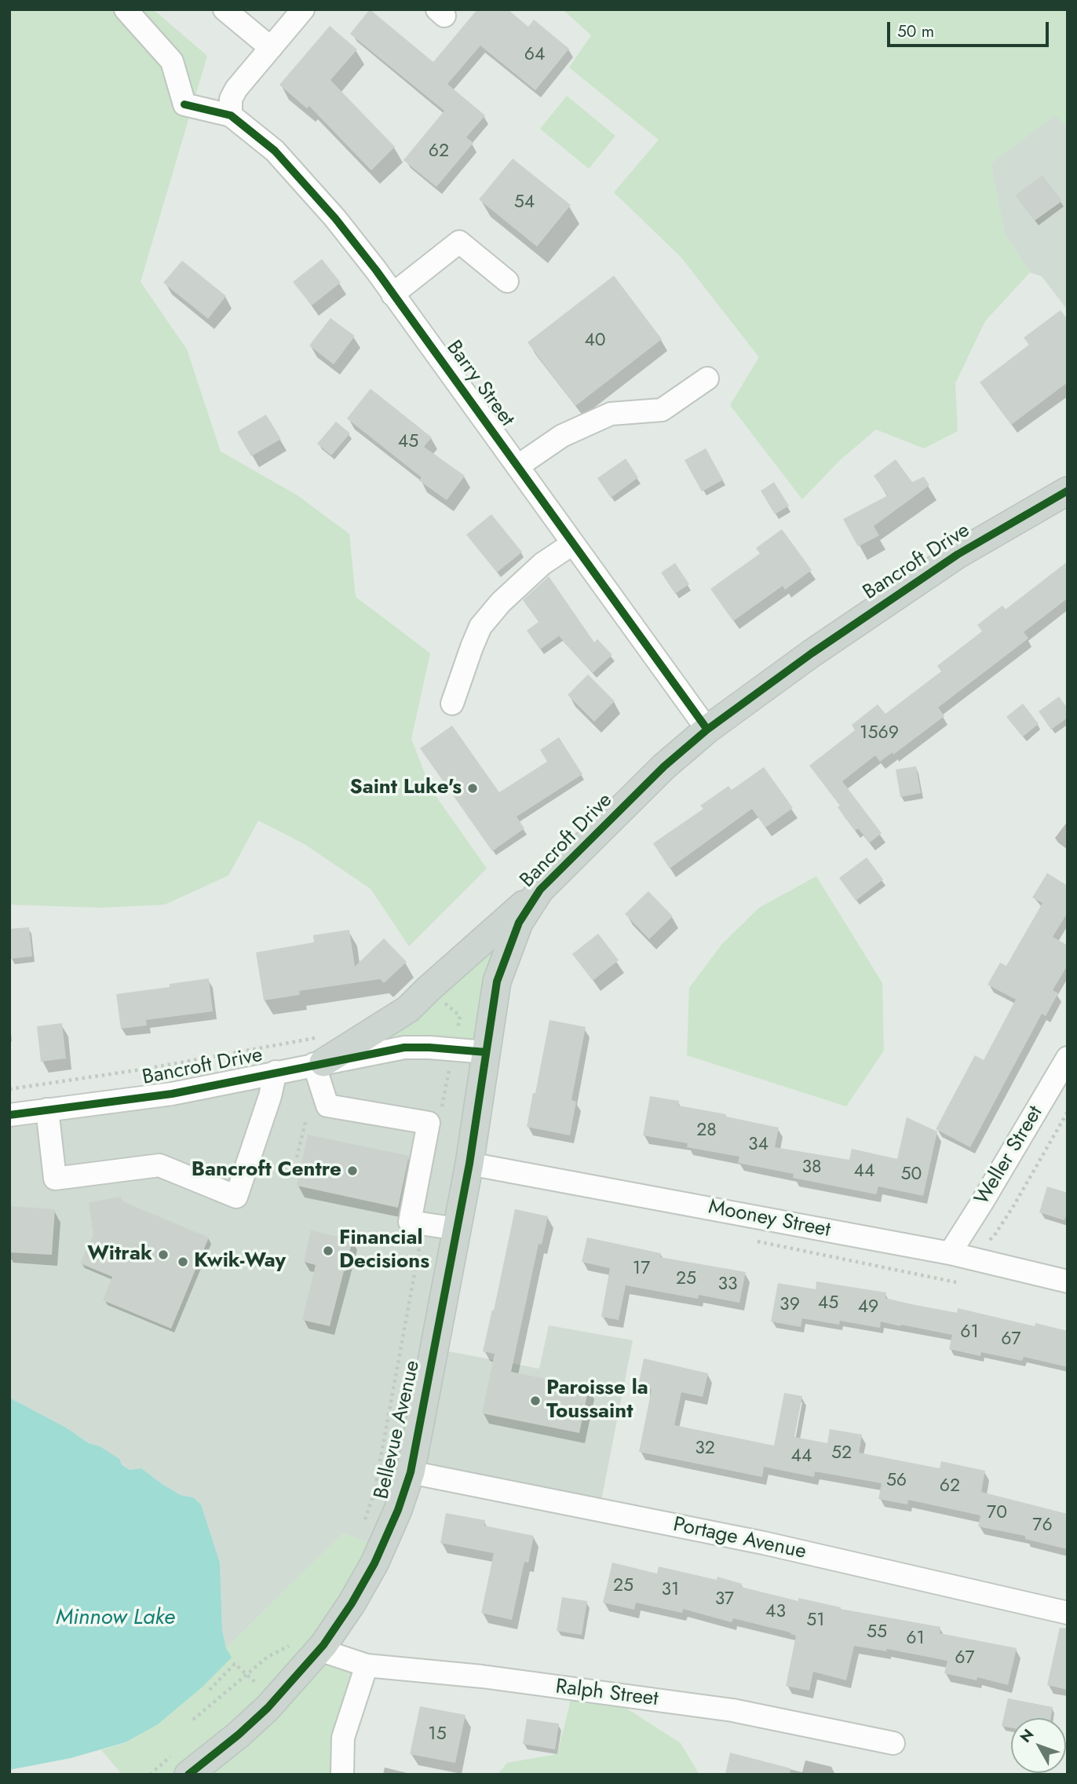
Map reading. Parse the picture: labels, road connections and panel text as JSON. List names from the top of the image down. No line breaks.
{"streets":{"main road":["Bancroft Drive","Bellevue Avenue"],"street":["Barry Street","Weller Street","Mooney Street","Portage Avenue","Ralph Street"]},"crossings":[["Barry Street","Bancroft Drive"],["Bancroft Drive","Bellevue Avenue"],["Weller Street","Mooney Street"],["Mooney Street","Bellevue Avenue"],["Bellevue Avenue","Portage Avenue"],["Bellevue Avenue","Ralph Street"]],"water":["Minnow Lake"],"places":["Saint Luke's","Bancroft Centre","Financial Decisions","Witrak","Kwik-Way","Paroisse la Toussaint"],"house_numbers":["64","62","54","40","45","1569","28","34","38","44","50","17","25","33","45","39","49","61","67","32","52","44","56","62","70","76","25","31","37","43","51","55","61","67","15"],"scale_bar":"50 m","north":"top left"}
